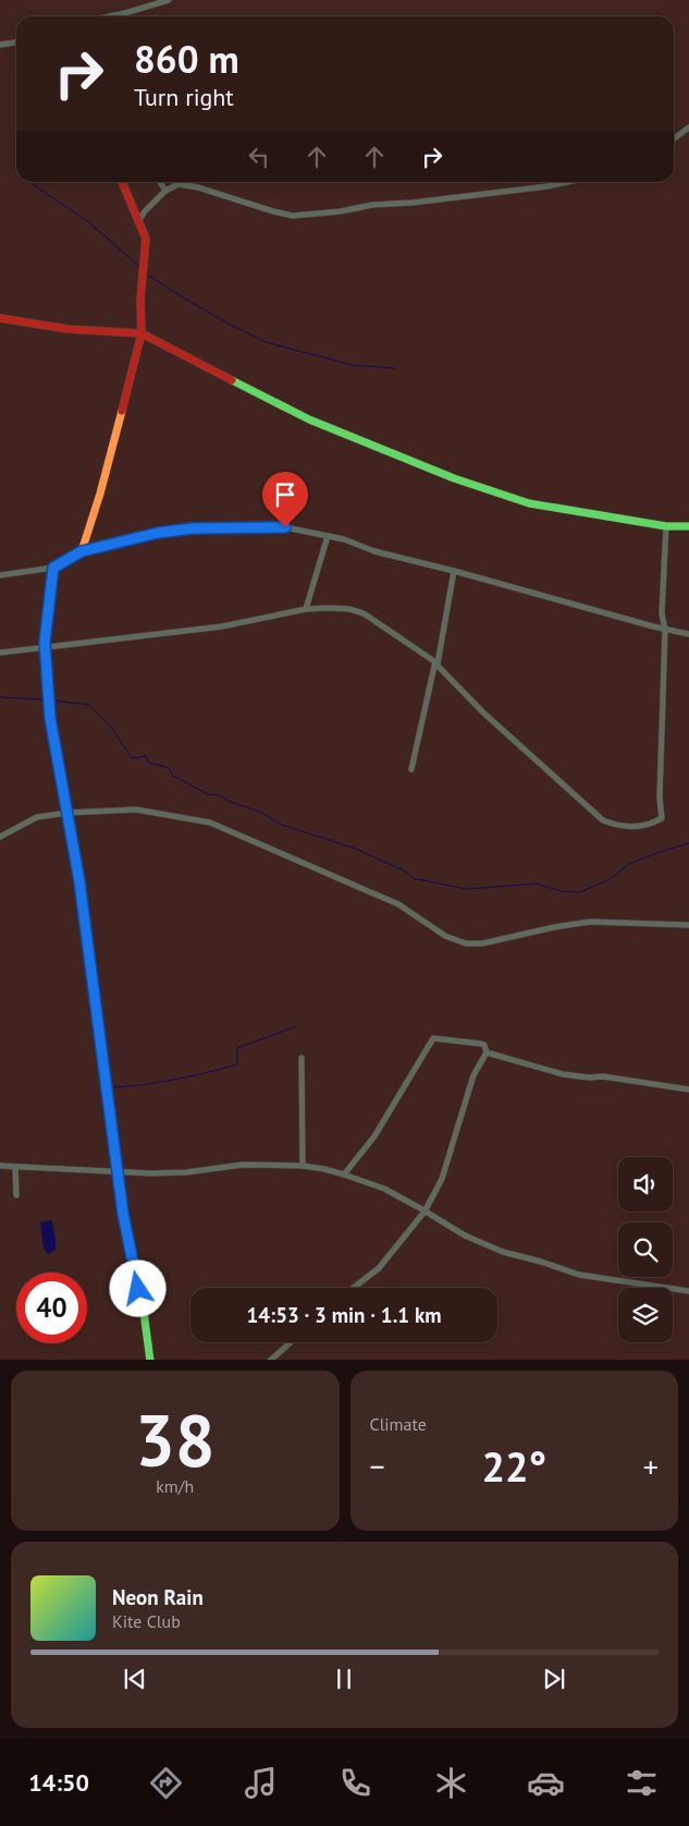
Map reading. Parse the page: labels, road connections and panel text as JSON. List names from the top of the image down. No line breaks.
{"page":{"turn":["860 m","Turn right"],"limit":"40","trip":"14:53 · 3 min · 1.1 km","tile":[["38","km/h"],"Climate"],"heat":["−","22°","+"],"song":["Neon Rain","Kite Club"],"tabs":"14:50"}}
